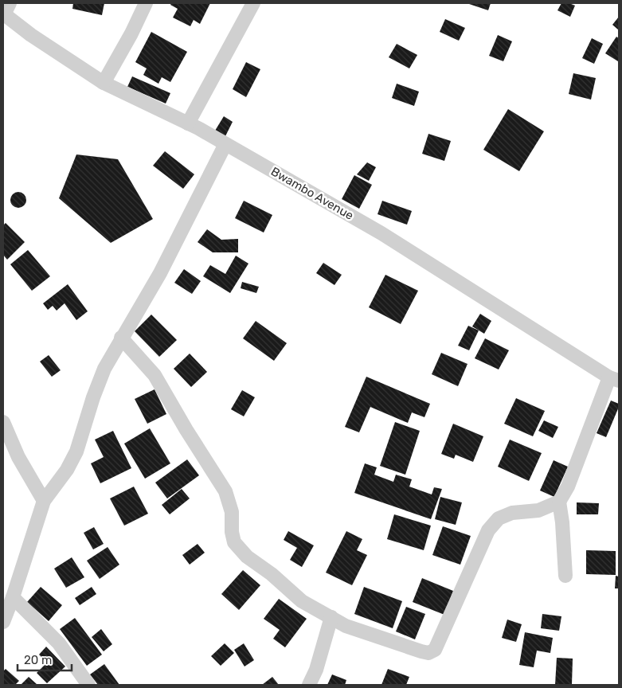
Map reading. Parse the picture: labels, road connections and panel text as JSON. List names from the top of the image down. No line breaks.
{"streets":{"street":["Bwambo Avenue"]},"scale_bar":"20 m"}
